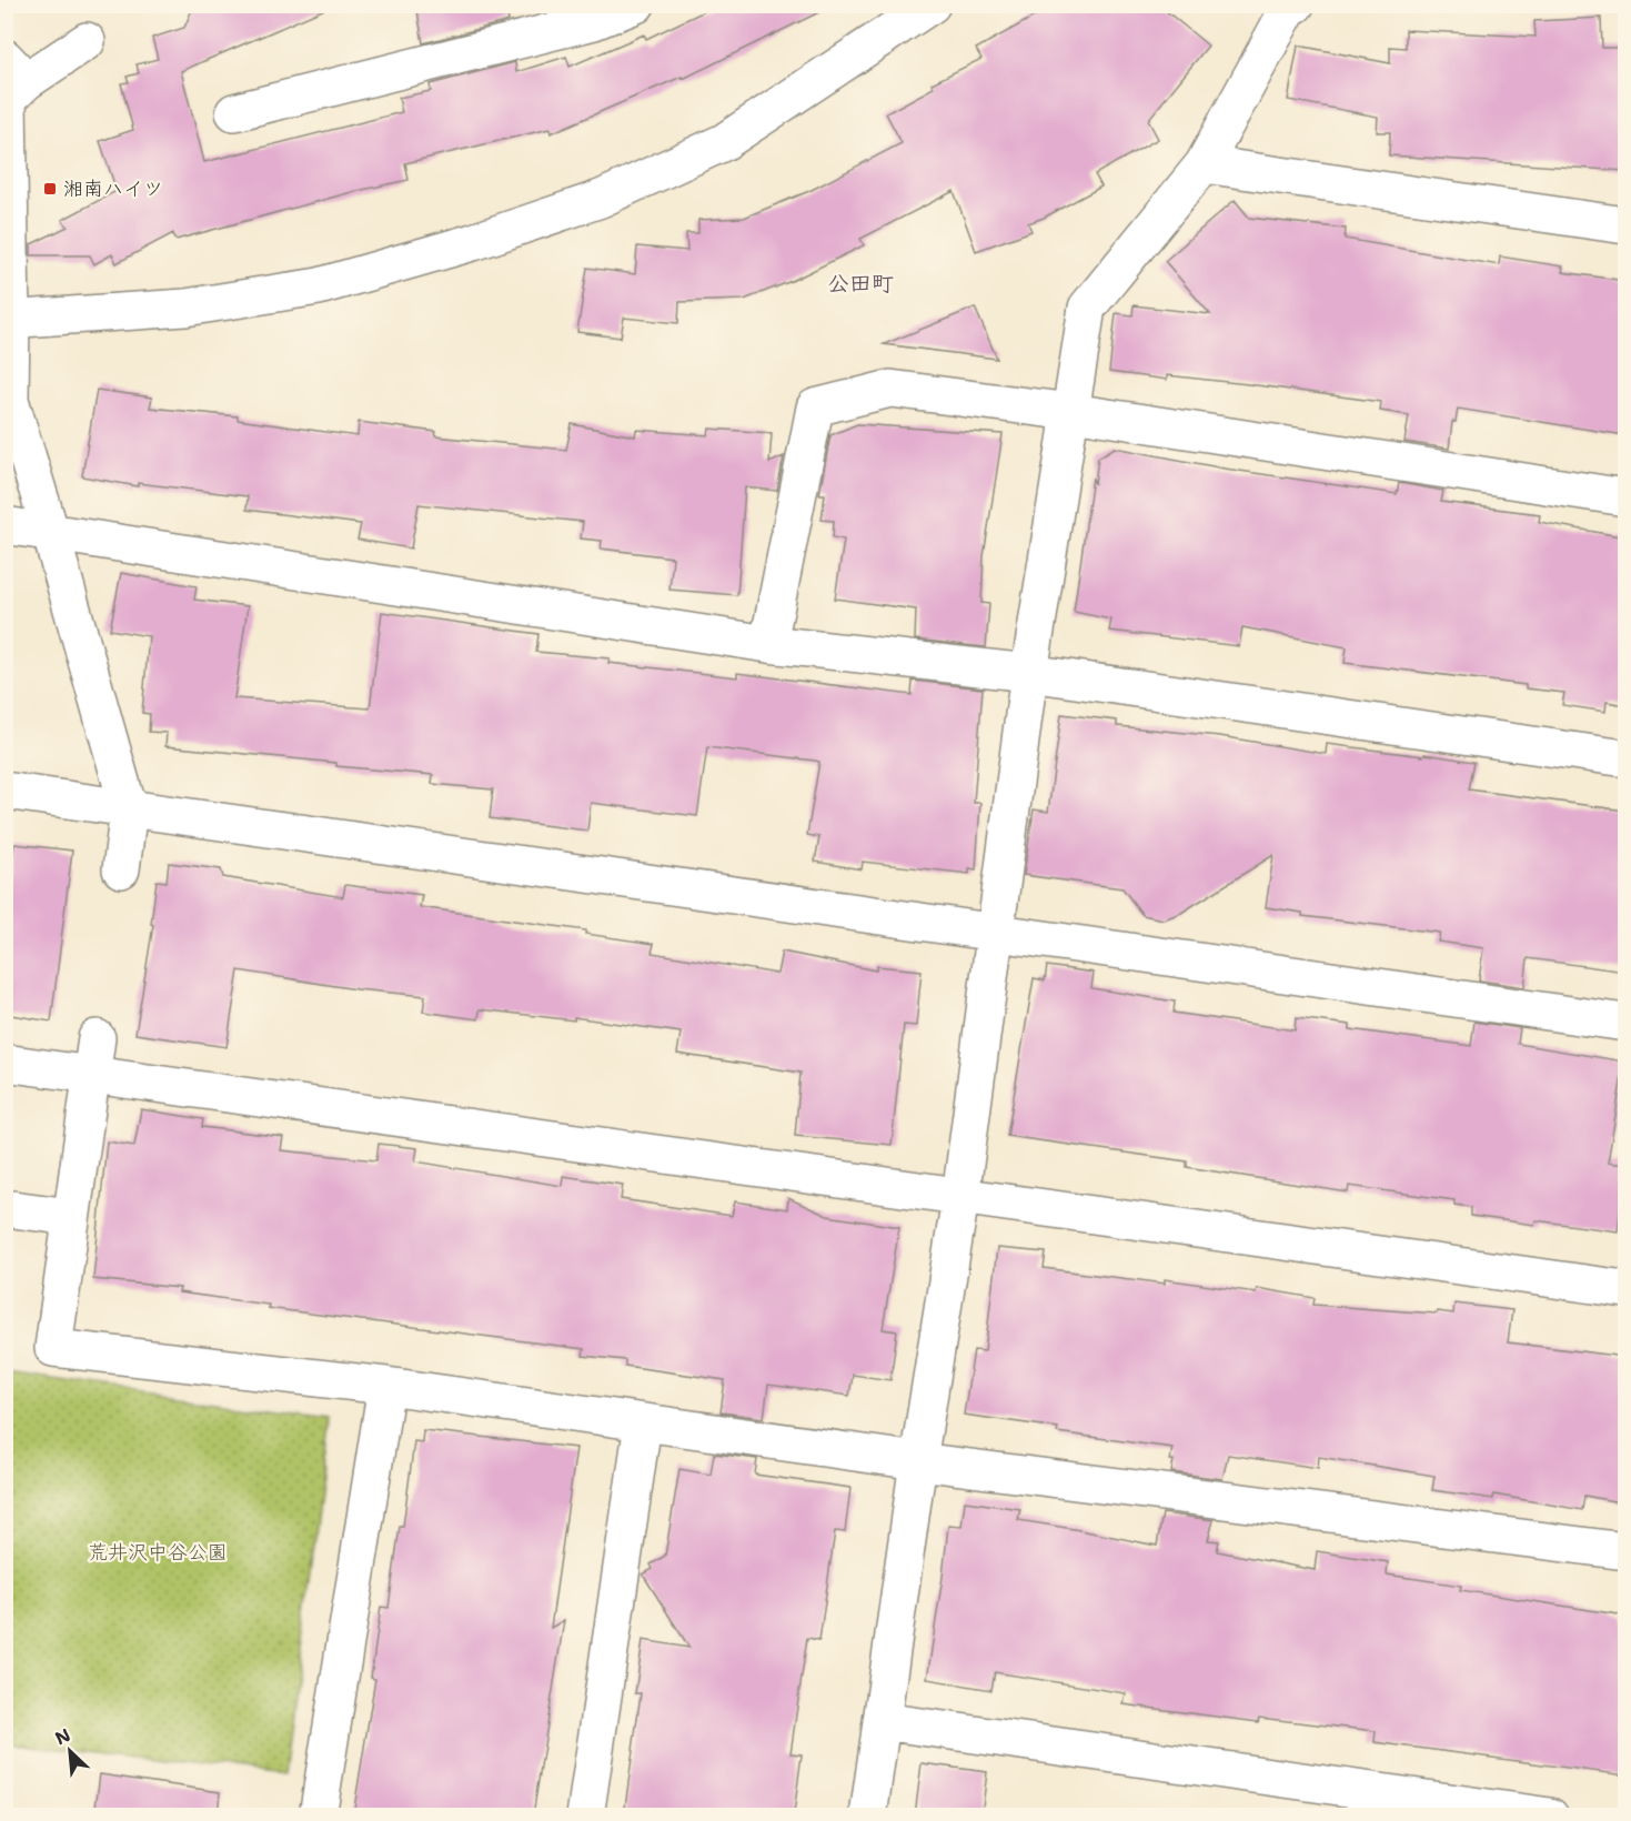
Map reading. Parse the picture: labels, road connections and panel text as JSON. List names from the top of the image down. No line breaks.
{"districts":["公田町"],"parks":["荒井沢中谷公園"],"places":{"transit":["湘南ハイツ"]},"north":"top left"}
